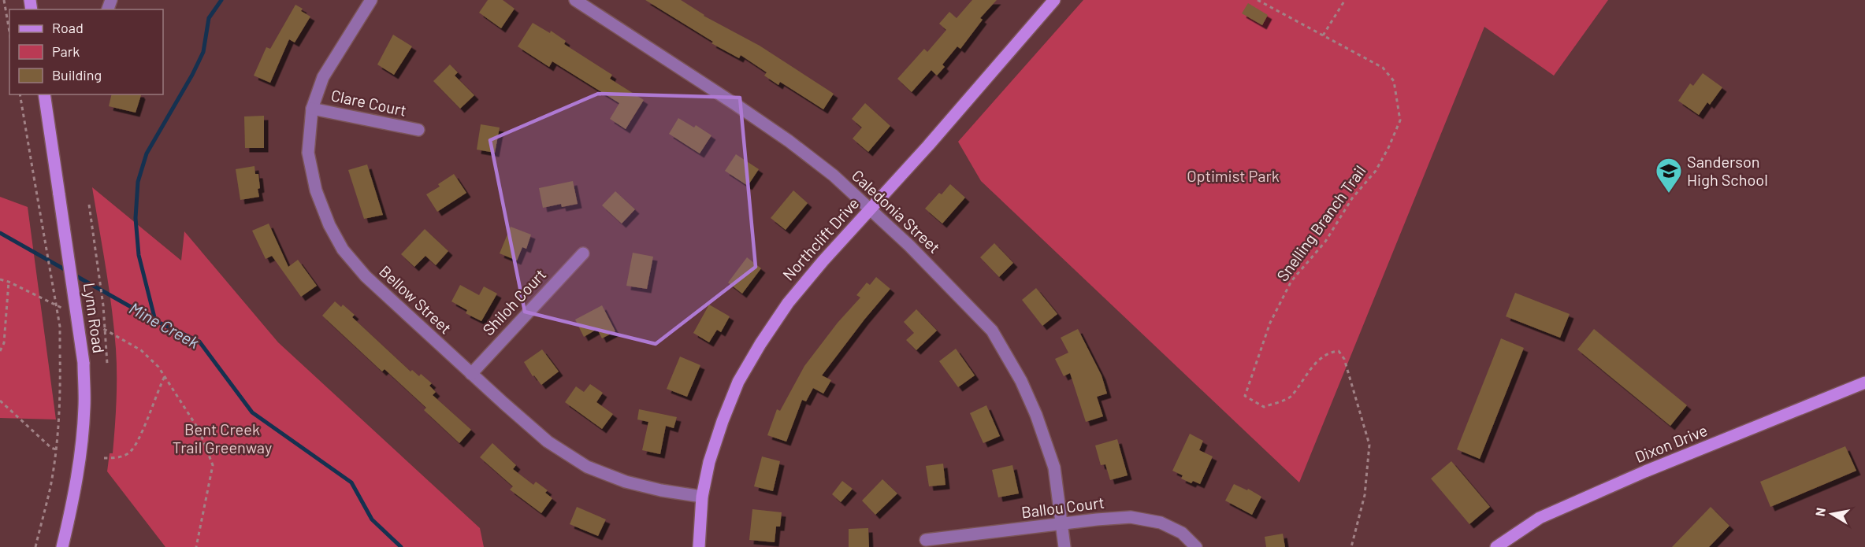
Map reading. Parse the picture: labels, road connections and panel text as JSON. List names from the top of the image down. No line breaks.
{"streets":{"street":["Clare Court","Caledonia Street","Northclift Drive","Bellow Street","Shiloh Court","Lynn Road","Dixon Drive","Ballou Court"],"path":["Snelling Branch Trail"]},"crossings":[["Clare Court","Bellow Street"],["Caledonia Street","Northclift Drive"],["Caledonia Street","Ballou Court"],["Northclift Drive","Bellow Street"],["Bellow Street","Shiloh Court"]],"water":["Mine Creek"],"parks":["Optimist Park","Bent Creek Trail Greenway"],"places":{"school or university":["Sanderson High School"]},"legend":["Road","Park","Building"],"north":"left"}
